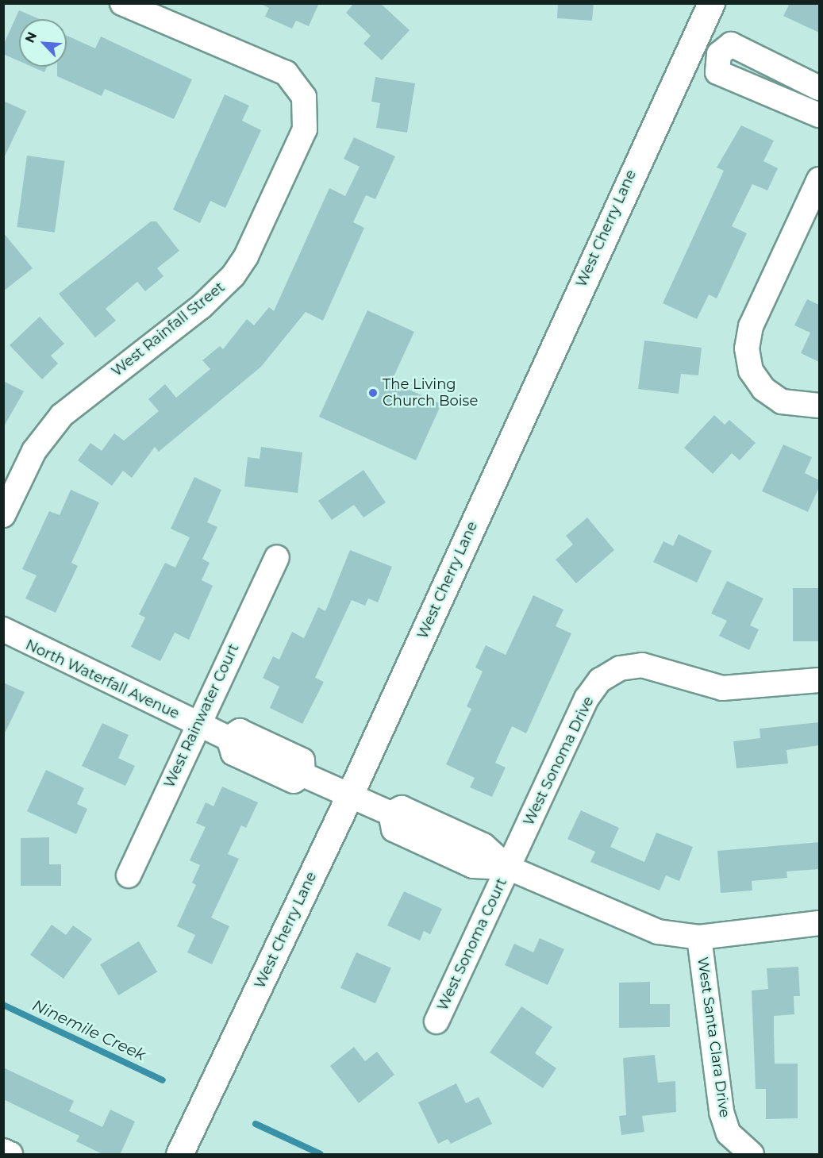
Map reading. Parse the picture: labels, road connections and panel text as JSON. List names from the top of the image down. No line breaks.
{"streets":{"main road":["West Cherry Lane"],"street":["West Rainfall Street","North Waterfall Avenue","West Rainwater Court","West Sonoma Drive","West Sonoma Court","West Santa Clara Drive"]},"crossings":[["West Cherry Lane","North Waterfall Avenue"],["North Waterfall Avenue","West Rainwater Court"],["North Waterfall Avenue","West Sonoma Drive"],["North Waterfall Avenue","West Sonoma Court"],["West Sonoma Drive","West Sonoma Court"]],"water":["Ninemile Creek"],"places":["The Living Church Boise"],"north":"top left"}
